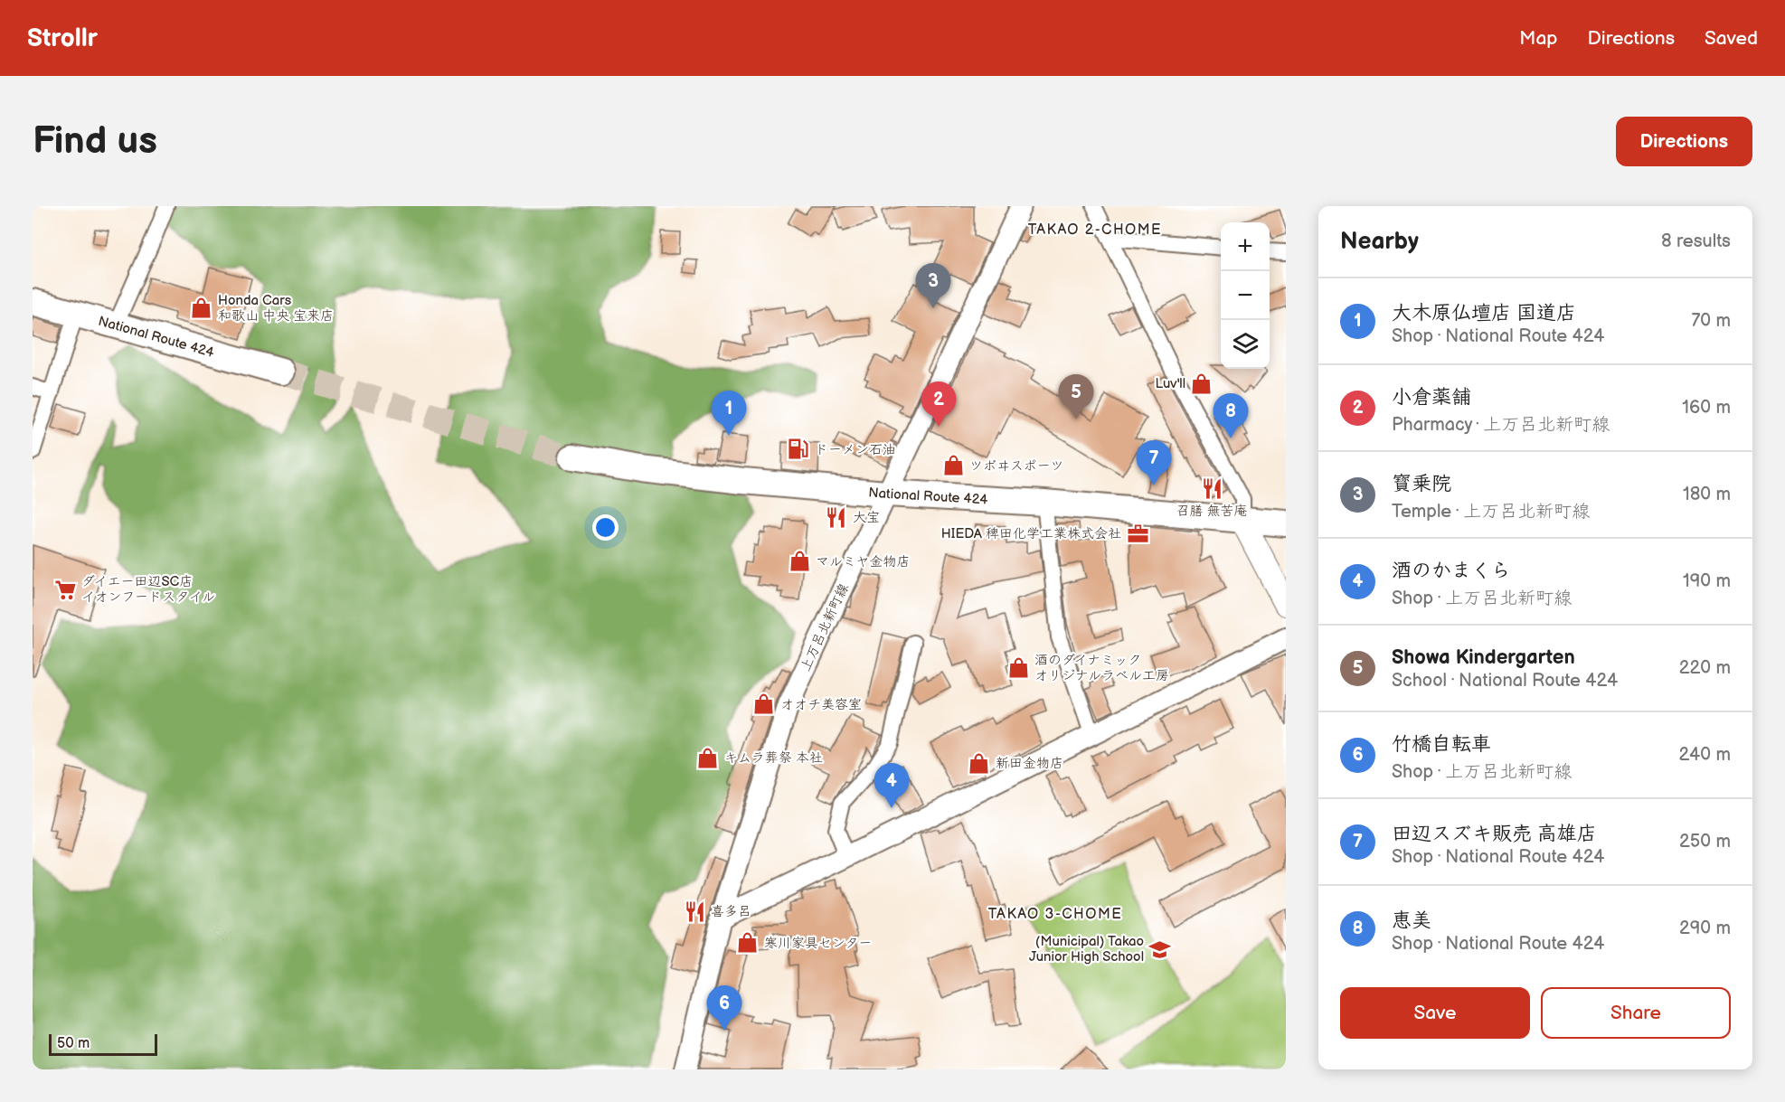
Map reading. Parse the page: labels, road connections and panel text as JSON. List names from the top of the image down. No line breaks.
{"streets":{"highway":["National Route 424"],"main road":["上万呂北新町線"]},"crossings":[["National Route 424","上万呂北新町線"]],"districts":["TAKAO 2-CHOME","TAKAO 3-CHOME"],"places":{"shop":["Honda Cars 和歌山 中央 宝来店","Luv'll","ツボヰスポーツ","マルミヤ金物店","酒のダイナミック オリジナルラベル工房","オオチ美容室","キムラ葬祭 本社","新田金物店","寒川家具センター"],"fuel station":["ドーメン石油"],"restaurant":["召膳 無苦庵","大宝","喜多呂"],"office":["HIEDA 稗田化学工業株式会社"],"supermarket":["ダイエー田辺SC店 イオンフードスタイル"],"school or university":["(Municipal) Takao Junior High School"]},"scale_bar":"50 m","page":{"header":"Strollr","nav":["Map","Directions","Saved"],"buttons":["Directions",["Save","Share"]],"title":"Find us","heading":["Nearby","8 results"],"map_buttons":["+","−"],"pins":["3","5","2","1","8","7","4","6"],"list":[{"mark":"1","name":"大木原仏壇店 国道店","note":"Shop · National Route 424","value":"70 m"},{"mark":"2","name":"小倉薬舗","note":"Pharmacy · 上万呂北新町線","value":"160 m"},{"mark":"3","name":"寳乗院","note":"Temple · 上万呂北新町線","value":"180 m"},{"mark":"4","name":"酒のかまくら","note":"Shop · 上万呂北新町線","value":"190 m"},{"mark":"5","name":"Showa Kindergarten","note":"School · National Route 424","value":"220 m"},{"mark":"6","name":"竹橋自転車","note":"Shop · 上万呂北新町線","value":"240 m"},{"mark":"7","name":"田辺スズキ販売 高雄店","note":"Shop · National Route 424","value":"250 m"},{"mark":"8","name":"恵美","note":"Shop · National Route 424","value":"290 m"}],"scale":"50 m"}}
